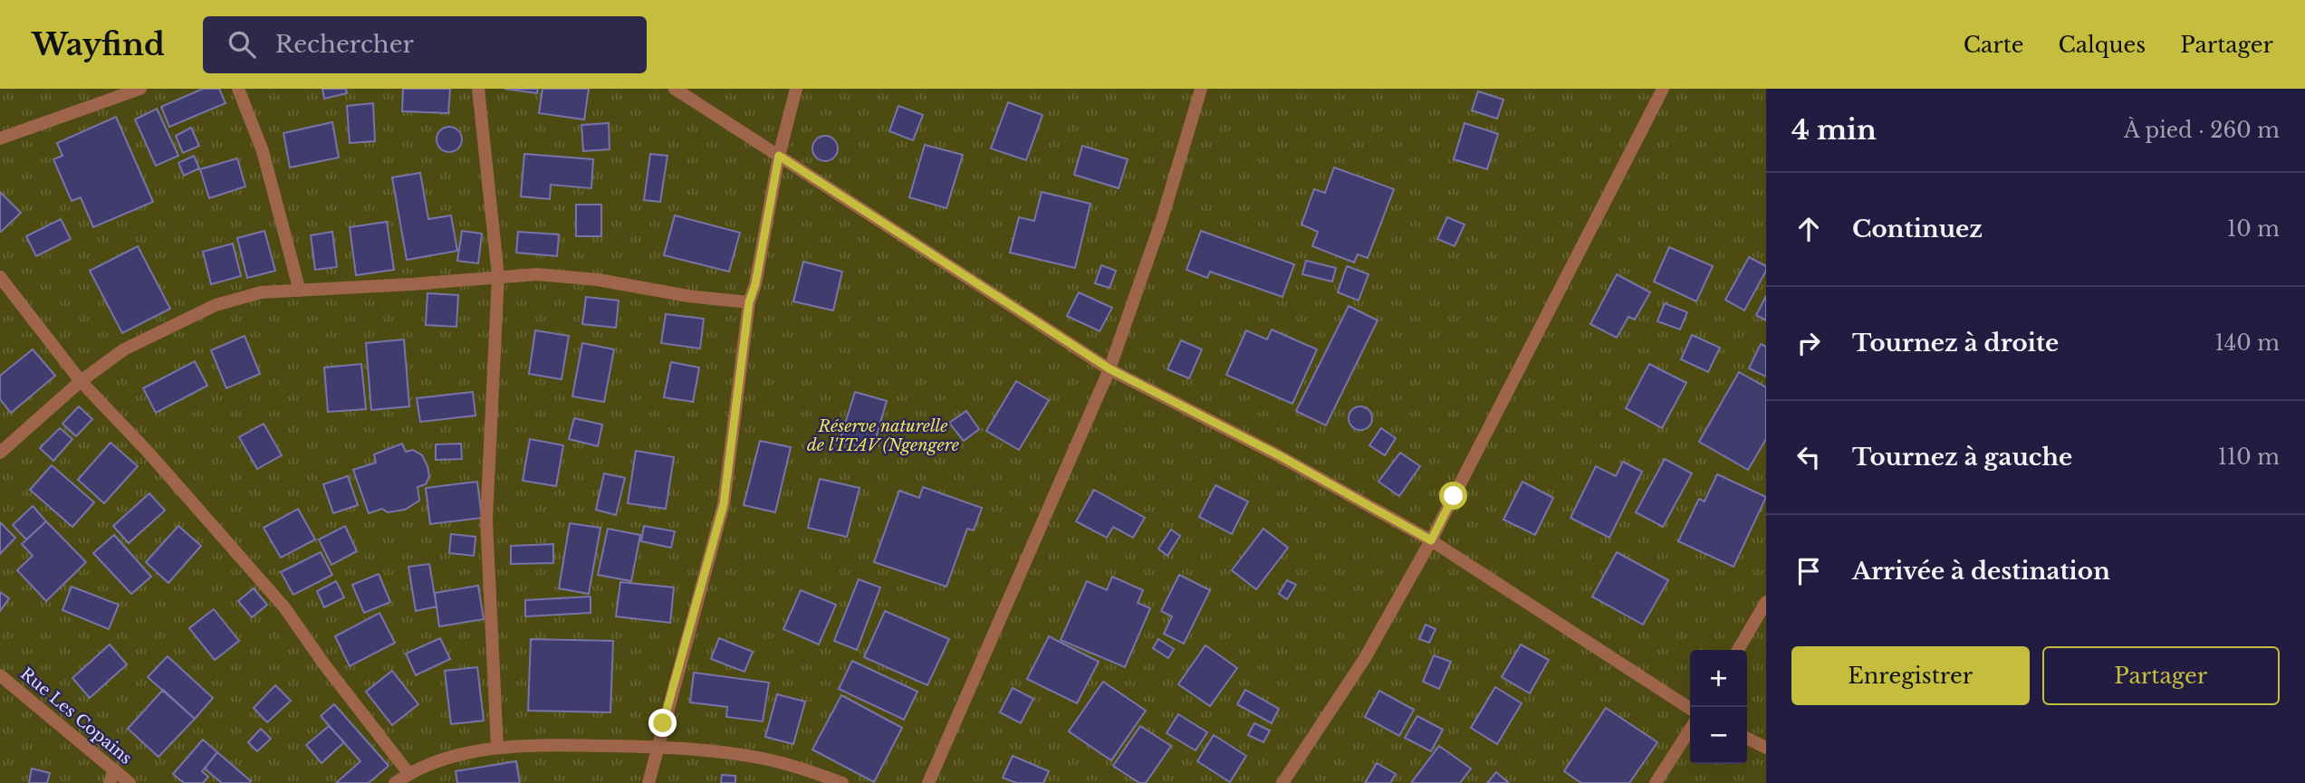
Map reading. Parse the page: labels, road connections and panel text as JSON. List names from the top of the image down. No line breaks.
{"streets":{"street":["Rue Les Copains"]},"parks":["Réserve naturelle de l'ITAV (Ngengere"],"page":{"header":"Wayfind","search":"Rechercher","nav":["Carte","Calques","Partager"],"heading":["4 min","À pied · 260 m"],"list":[["Continuez","10 m"],["Tournez à droite","140 m"],["Tournez à gauche","110 m"],"Arrivée à destination"],"buttons":["Enregistrer","Partager"],"map_buttons":["+","−"]}}
